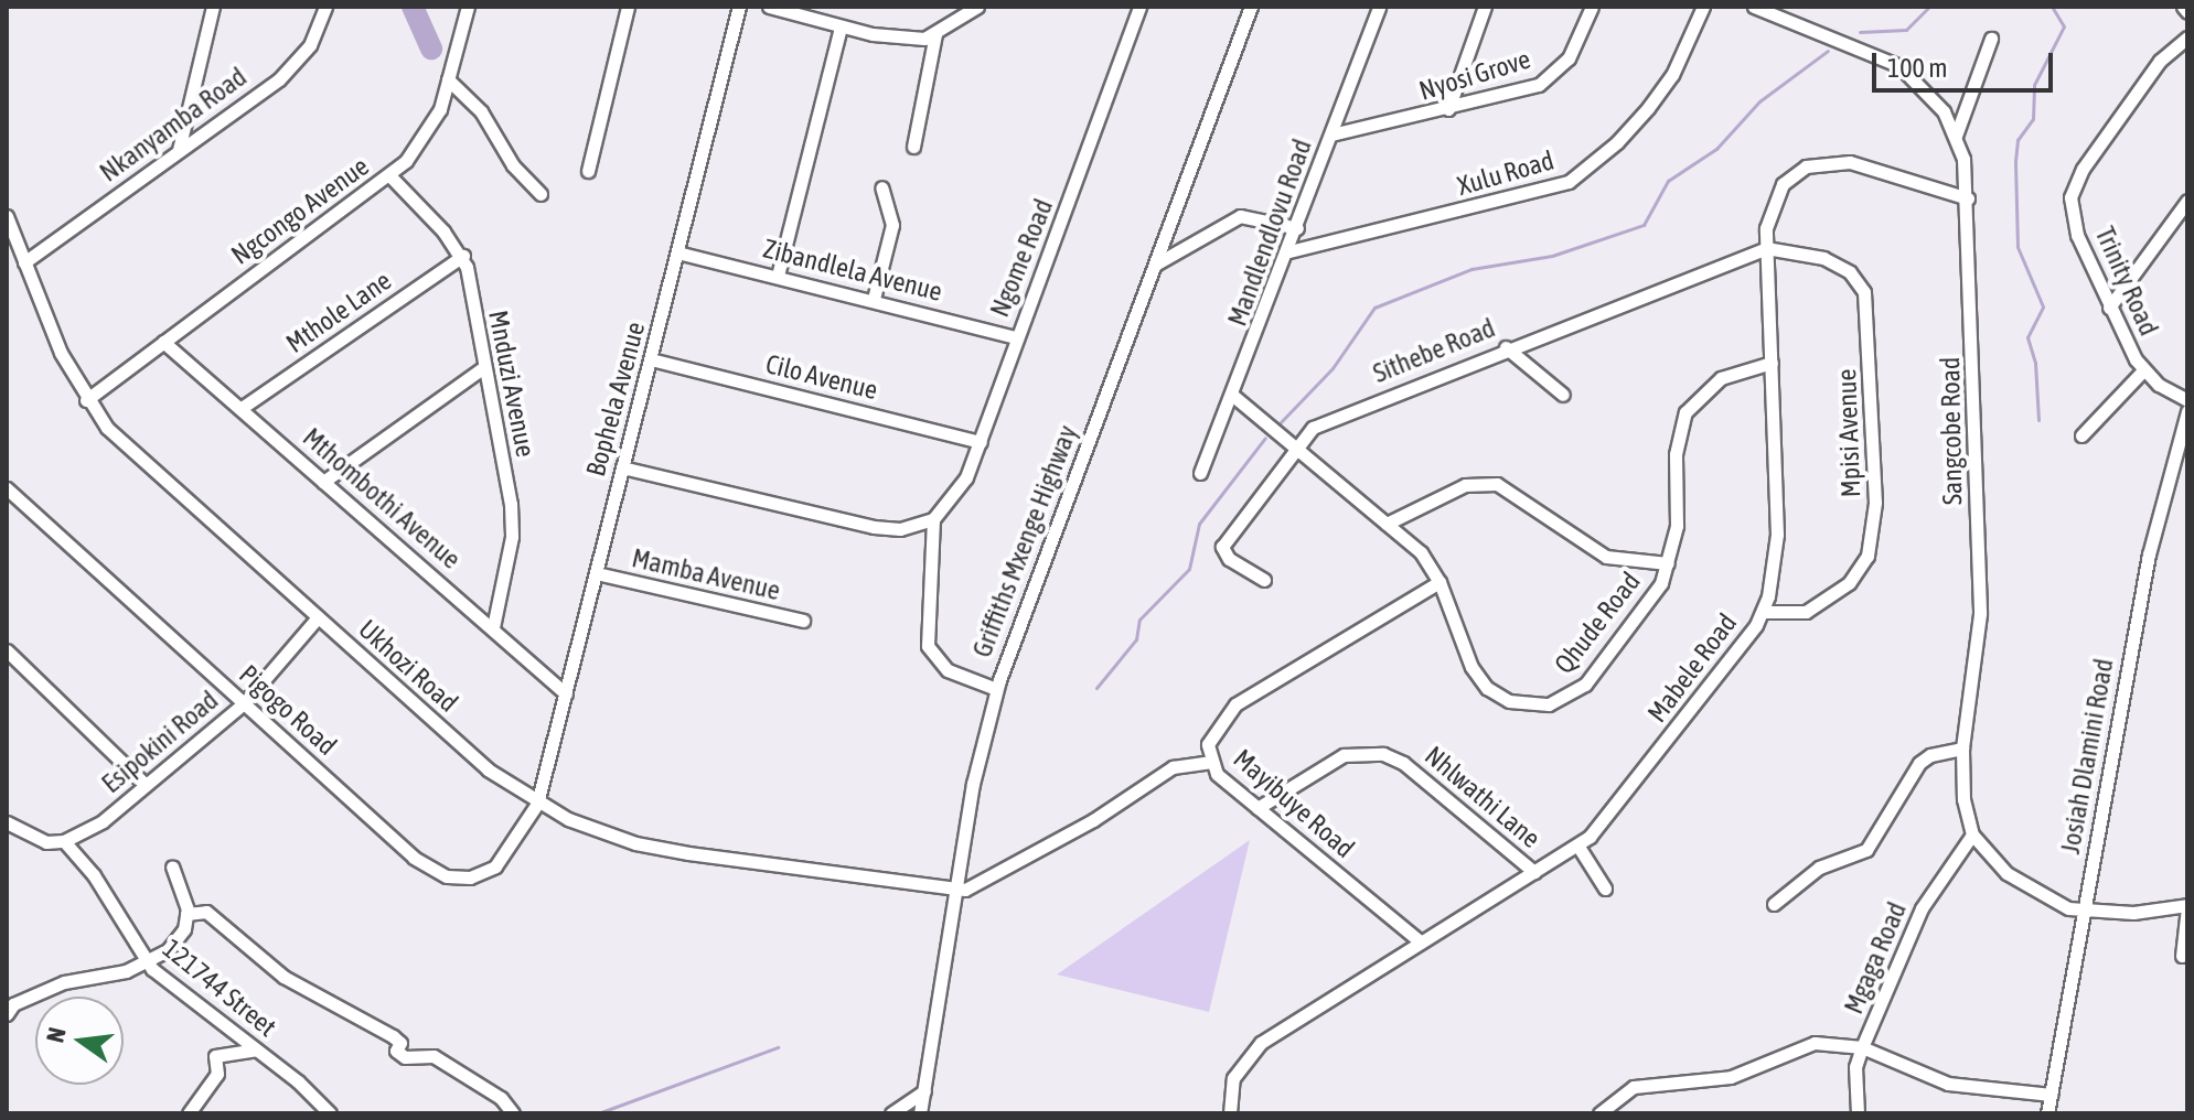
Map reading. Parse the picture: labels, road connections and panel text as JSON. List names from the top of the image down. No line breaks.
{"streets":{"street":["Nyosi Grove","Nkanyamba Road","Xulu Road","Ngcongo Avenue","Mandlendlovu Road","Ngome Road","Zibandlela Avenue","Trinity Road","Mthole Lane","Sithebe Road","Cilo Avenue","Mnduzi Avenue","Bophela Avenue","Sangcobe Road","Mpisi Avenue","Mthombothi Avenue","Griffiths Mxenge Highway","Mamba Avenue","Qhude Road","Ukhozi Road","Mabele Road","Pigogo Road","Esipokini Road","Josiah Dlamini Road","Nhlwathi Lane","Mayibuye Road","Mgaga Road","121744 Street"]},"crossings":[["Nyosi Grove","Mandlendlovu Road"],["Nkanyamba Road","Ukhozi Road"],["Xulu Road","Mandlendlovu Road"],["Ngcongo Avenue","Mthombothi Avenue"],["Ngcongo Avenue","Ukhozi Road"],["Mandlendlovu Road","Qhude Road"],["Ngome Road","Zibandlela Avenue"],["Ngome Road","Cilo Avenue"],["Zibandlela Avenue","Bophela Avenue"],["Mthole Lane","Mnduzi Avenue"],["Mthole Lane","Mthombothi Avenue"],["Sithebe Road","Mpisi Avenue"],["Sithebe Road","Qhude Road"],["Sithebe Road","Mabele Road"],["Cilo Avenue","Bophela Avenue"],["Mnduzi Avenue","Mthombothi Avenue"],["Bophela Avenue","Mthombothi Avenue"],["Bophela Avenue","Mamba Avenue"],["Bophela Avenue","Ukhozi Road"],["Bophela Avenue","Pigogo Road"],["Sangcobe Road","Mabele Road"],["Sangcobe Road","Josiah Dlamini Road"],["Sangcobe Road","Mgaga Road"],["Mpisi Avenue","Mabele Road"],["Griffiths Mxenge Highway","Ukhozi Road"],["Qhude Road","Mabele Road"],["Qhude Road","Mayibuye Road"],["Ukhozi Road","Pigogo Road"],["Ukhozi Road","Esipokini Road"],["Mabele Road","Nhlwathi Lane"],["Mabele Road","Mayibuye Road"],["Pigogo Road","Esipokini Road"],["Esipokini Road","121744 Street"],["Nhlwathi Lane","Mayibuye Road"]],"scale_bar":"100 m","north":"left"}
